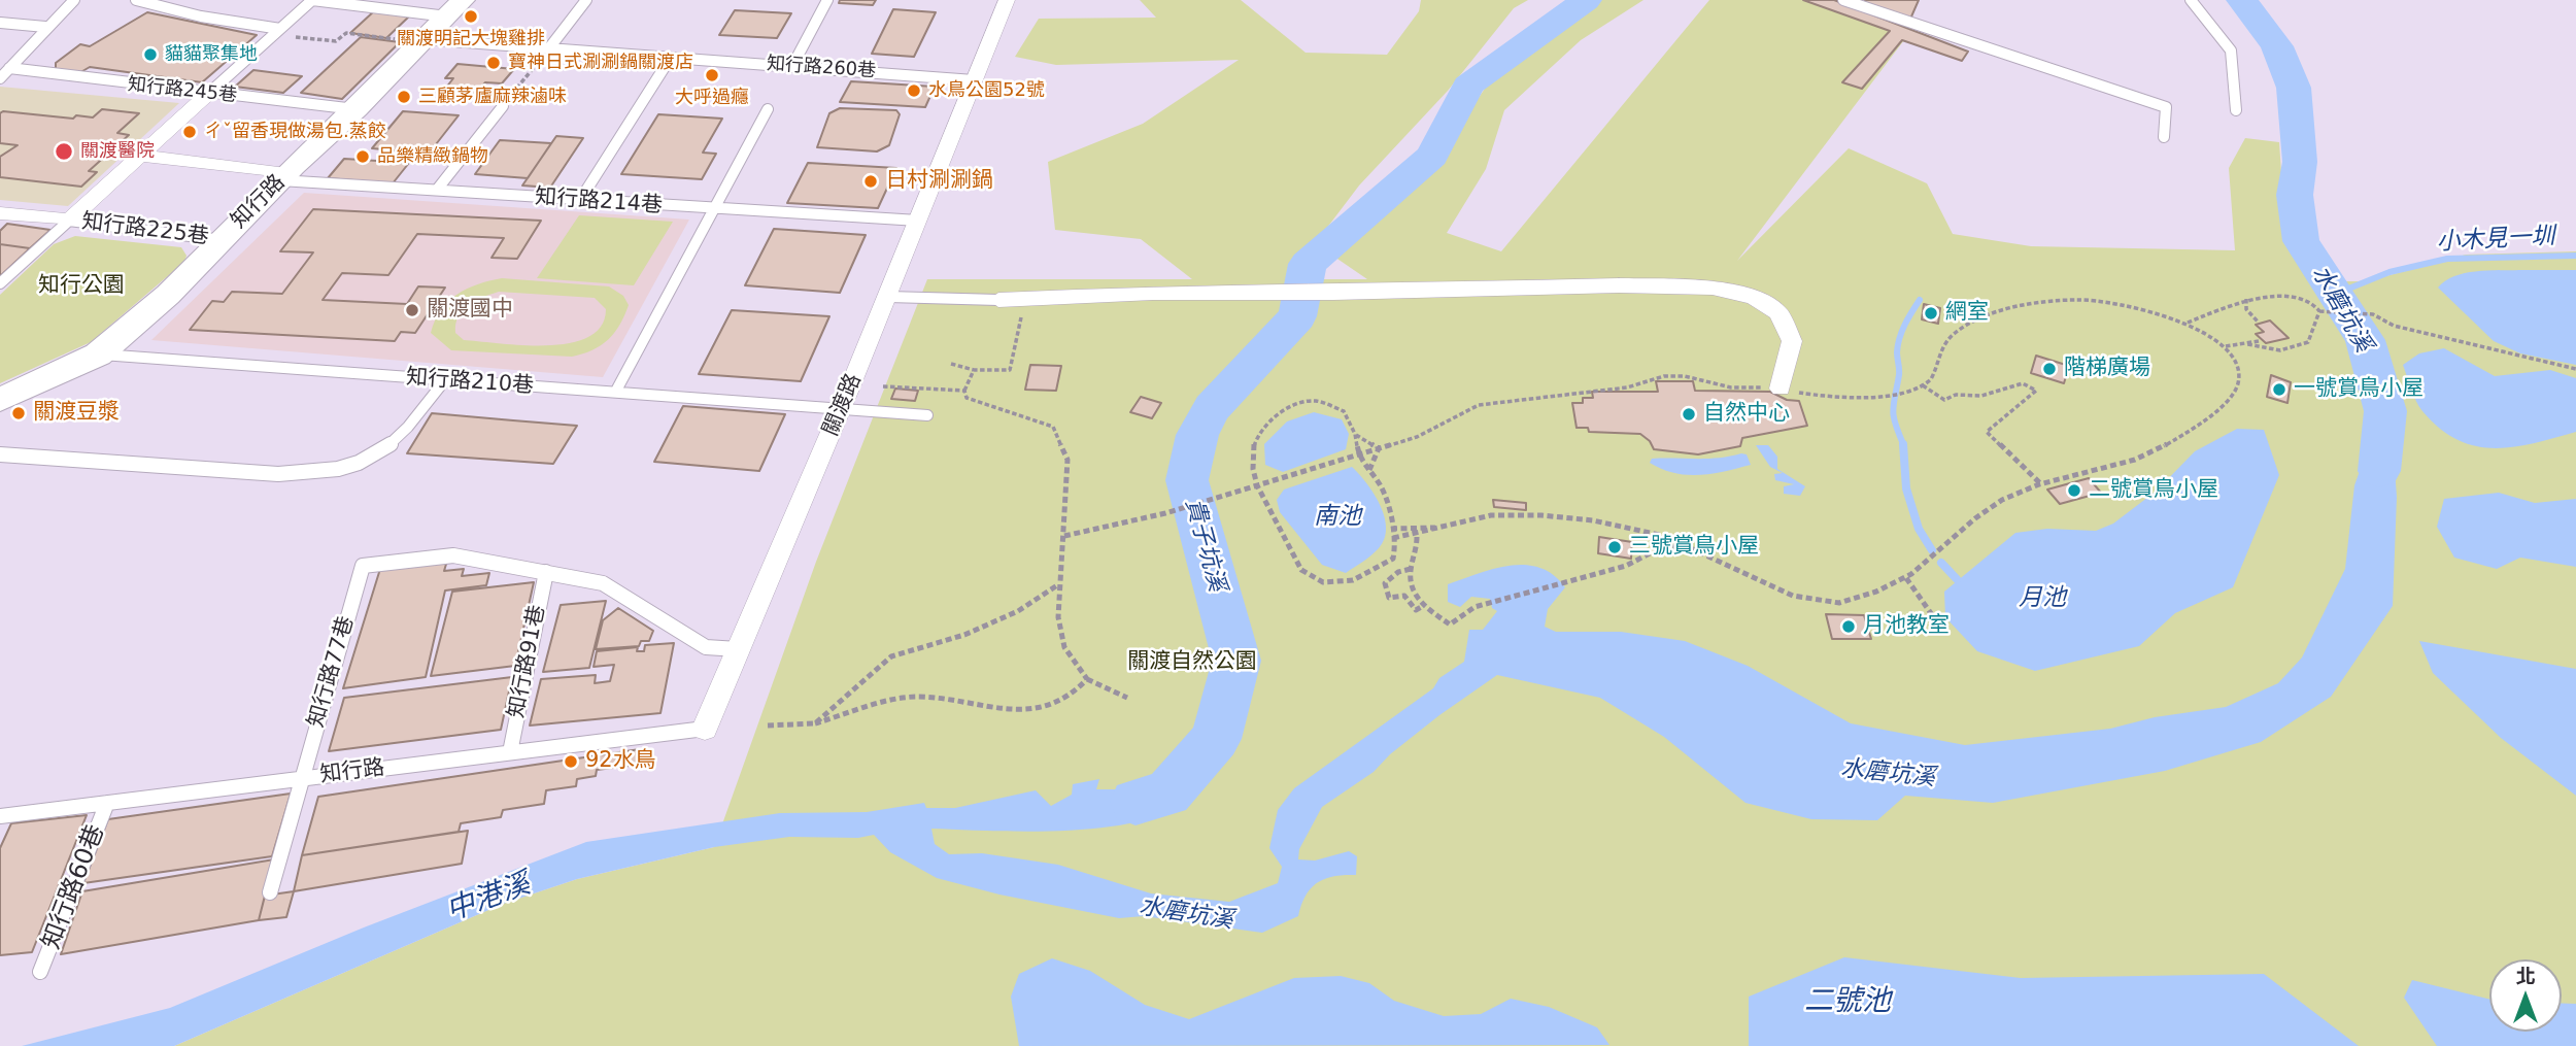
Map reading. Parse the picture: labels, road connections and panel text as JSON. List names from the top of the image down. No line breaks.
{"streets":{"street":["知行路","關渡路"],"lane":["知行路260巷","知行路245巷","知行路214巷","知行路225巷","知行路210巷","知行路91巷","知行路77巷","知行路60巷"]},"crossings":[["知行路260巷","知行路"],["知行路260巷","關渡路"],["知行路245巷","知行路"],["知行路","知行路214巷"],["知行路","知行路225巷"],["知行路","知行路210巷"],["知行路","關渡路"],["知行路","知行路91巷"],["知行路","知行路77巷"],["知行路","知行路60巷"],["知行路214巷","關渡路"],["知行路210巷","關渡路"],["知行路91巷","知行路77巷"]],"water":["小木見一圳","水磨坑溪","南池","貴子坑溪","月池","中港溪","二號池"],"parks":["知行公園","關渡自然公園"],"places":["關渡明記大塊雞排","貓貓聚集地","寶神日式涮涮鍋關渡店","大呼過癮","水鳥公園52號","三顧茅廬麻辣滷味","ㄔˇ留香現做湯包.蒸餃","關渡醫院","品樂精緻鍋物","日村涮涮鍋","關渡國中","網室","階梯廣場","一號賞鳥小屋","關渡豆漿","自然中心","二號賞鳥小屋","三號賞鳥小屋","月池教室","92水鳥"],"north":"top"}
